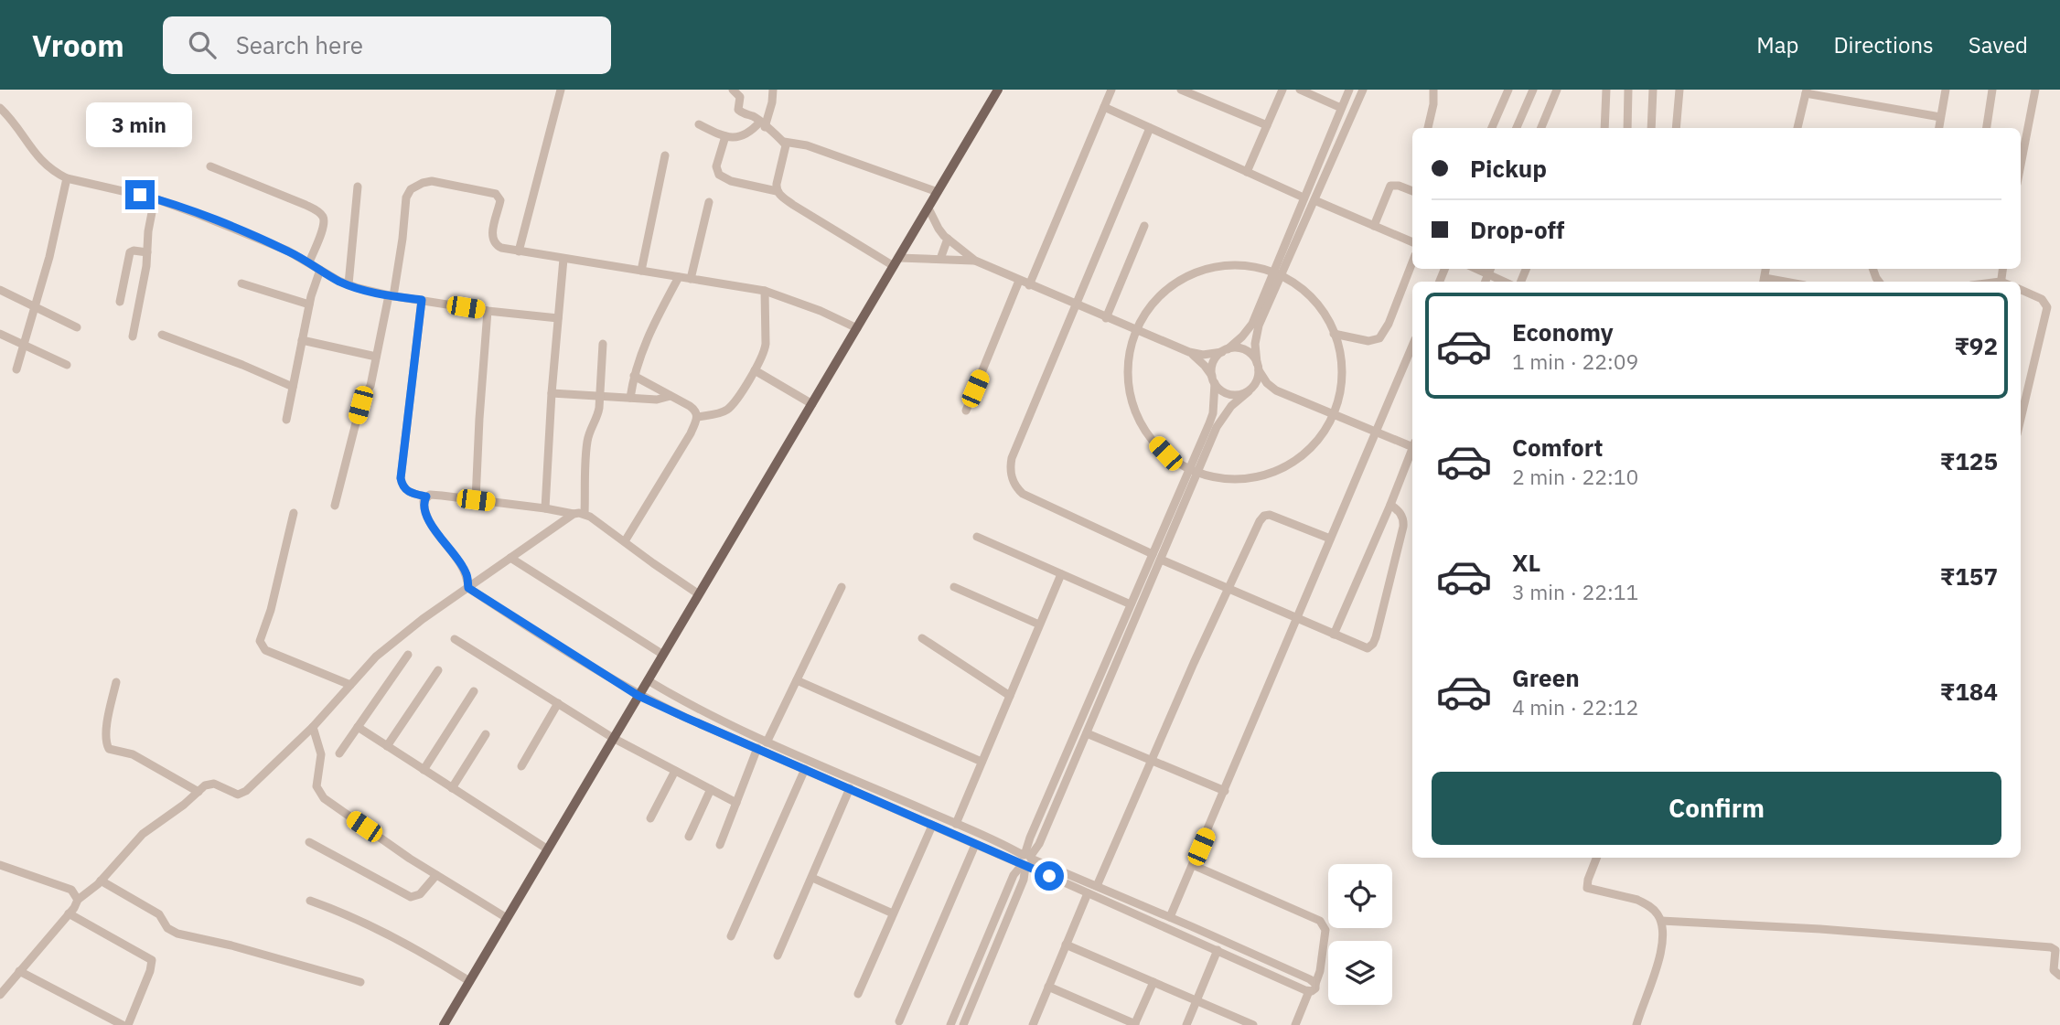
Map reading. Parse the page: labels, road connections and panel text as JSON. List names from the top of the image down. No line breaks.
{"page":{"header":"Vroom","search":"Search here","nav":["Map","Directions","Saved"],"bubble":"3 min","banner":["Pickup","Drop-off"],"list":[{"name":"Economy","note":"1 min · 22:09","value":"₹92"},{"name":"Comfort","note":"2 min · 22:10","value":"₹125"},{"name":"XL","note":"3 min · 22:11","value":"₹157"},{"name":"Green","note":"4 min · 22:12","value":"₹184"}],"buttons":"Confirm"}}
